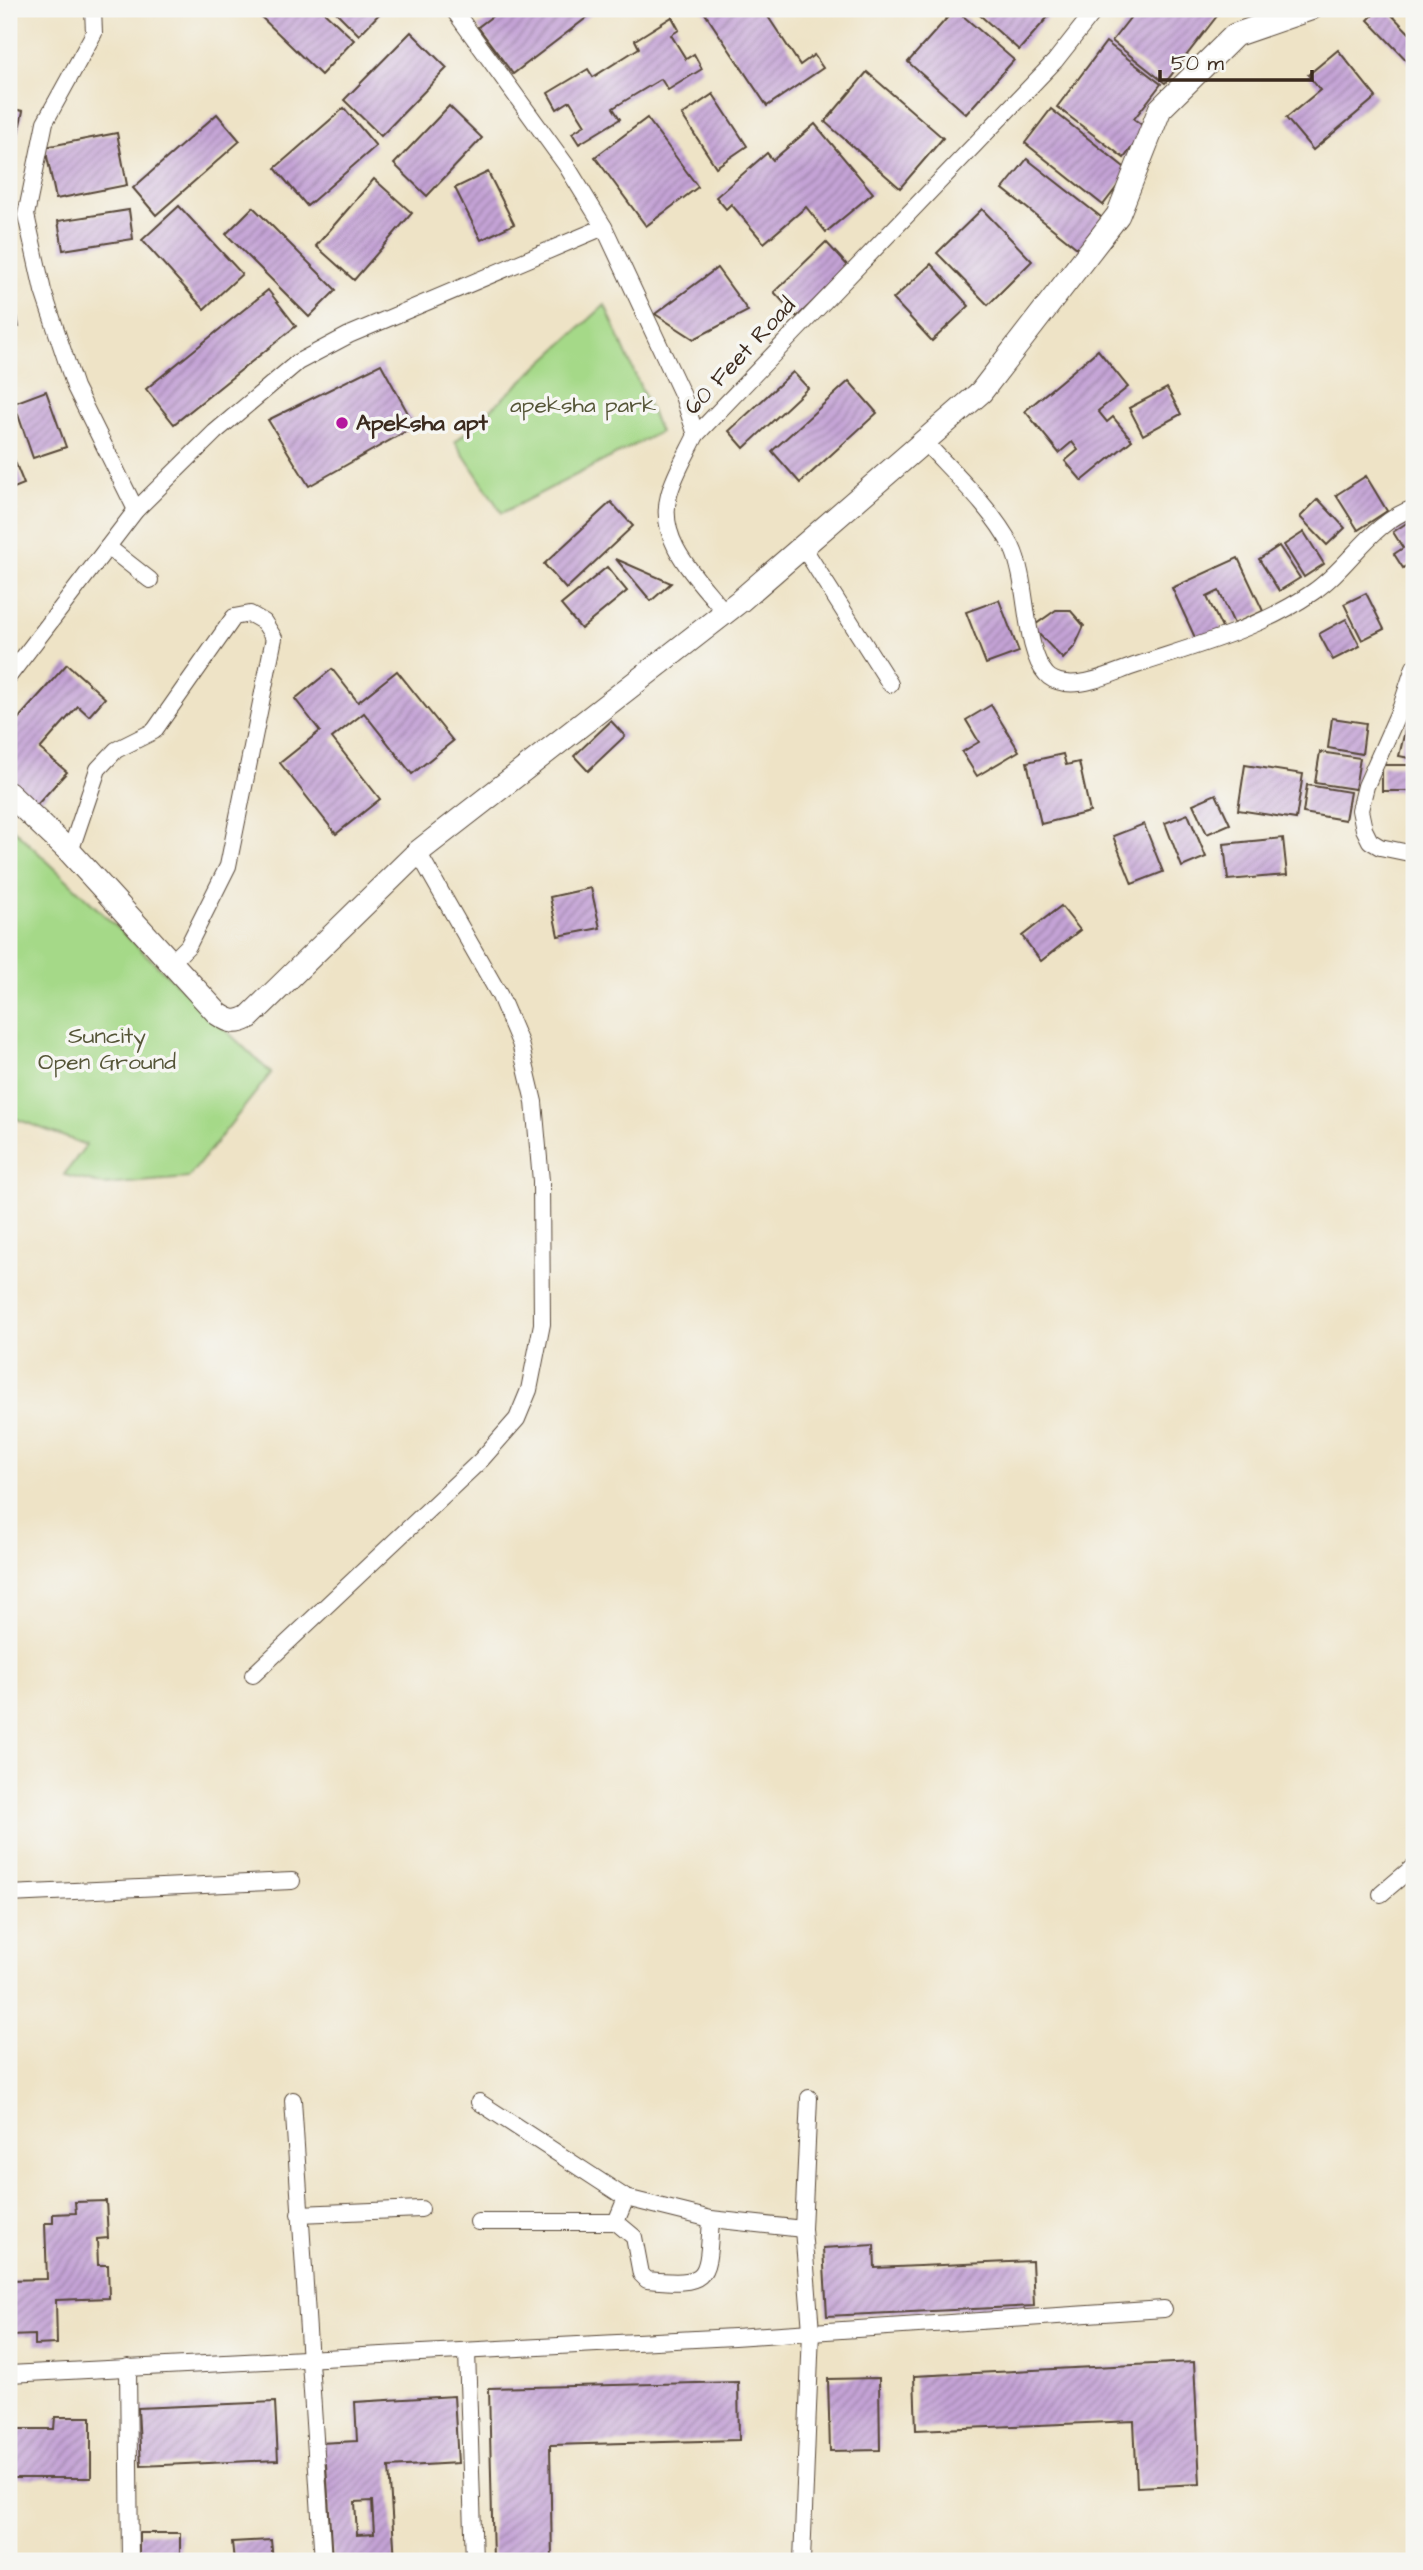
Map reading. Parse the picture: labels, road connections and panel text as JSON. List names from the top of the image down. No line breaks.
{"streets":{"street":["60 Feet Road"]},"parks":["apeksha park","Suncity Open Ground"],"places":["Apeksha apt"],"scale_bar":"50 m"}
